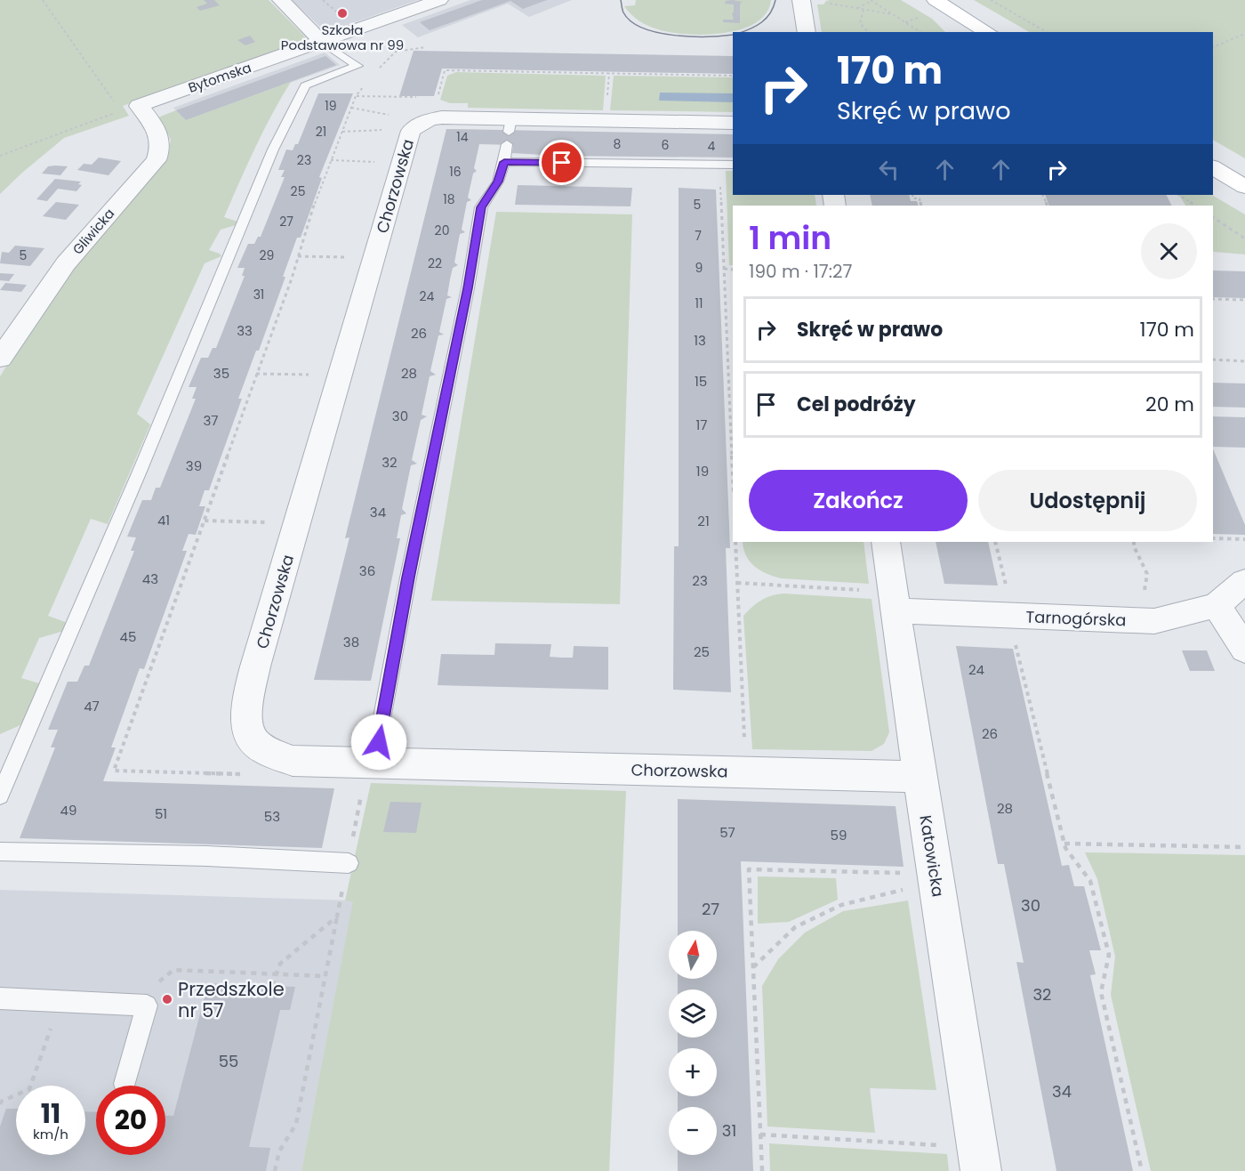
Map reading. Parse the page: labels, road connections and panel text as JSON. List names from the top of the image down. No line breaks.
{"streets":{"street":["Bytomska","Chorzowska","Gliwicka","Tarnogórska","Katowicka"]},"crossings":[["Bytomska","Gliwicka"],["Chorzowska","Katowicka"],["Tarnogórska","Katowicka"]],"places":["Szkoła Podstawowa nr 99","Przedszkole nr 57"],"house_numbers":["19","21","14","8","6","4","23","16","25","18","5","27","20","7","5","29","22","9","31","24","11","33","26","13","35","28","15","30","37","17","32","39","19","34","41","21","36","43","23","45","38","25","24","47","26","28","49","51","53","57","59","30","27","32","55","34","31"],"north":"top","page":{"turn":["170 m","Skręć w prawo"],"heading":["1 min","190 m · 17:27"],"list":[{"name":"Skręć w prawo","value":"170 m"},{"name":"Cel podróży","value":"20 m"}],"buttons":["Zakończ","Udostępnij"],"map_buttons":["+","−"],"speed":"11 km/h","limit":"20"}}
